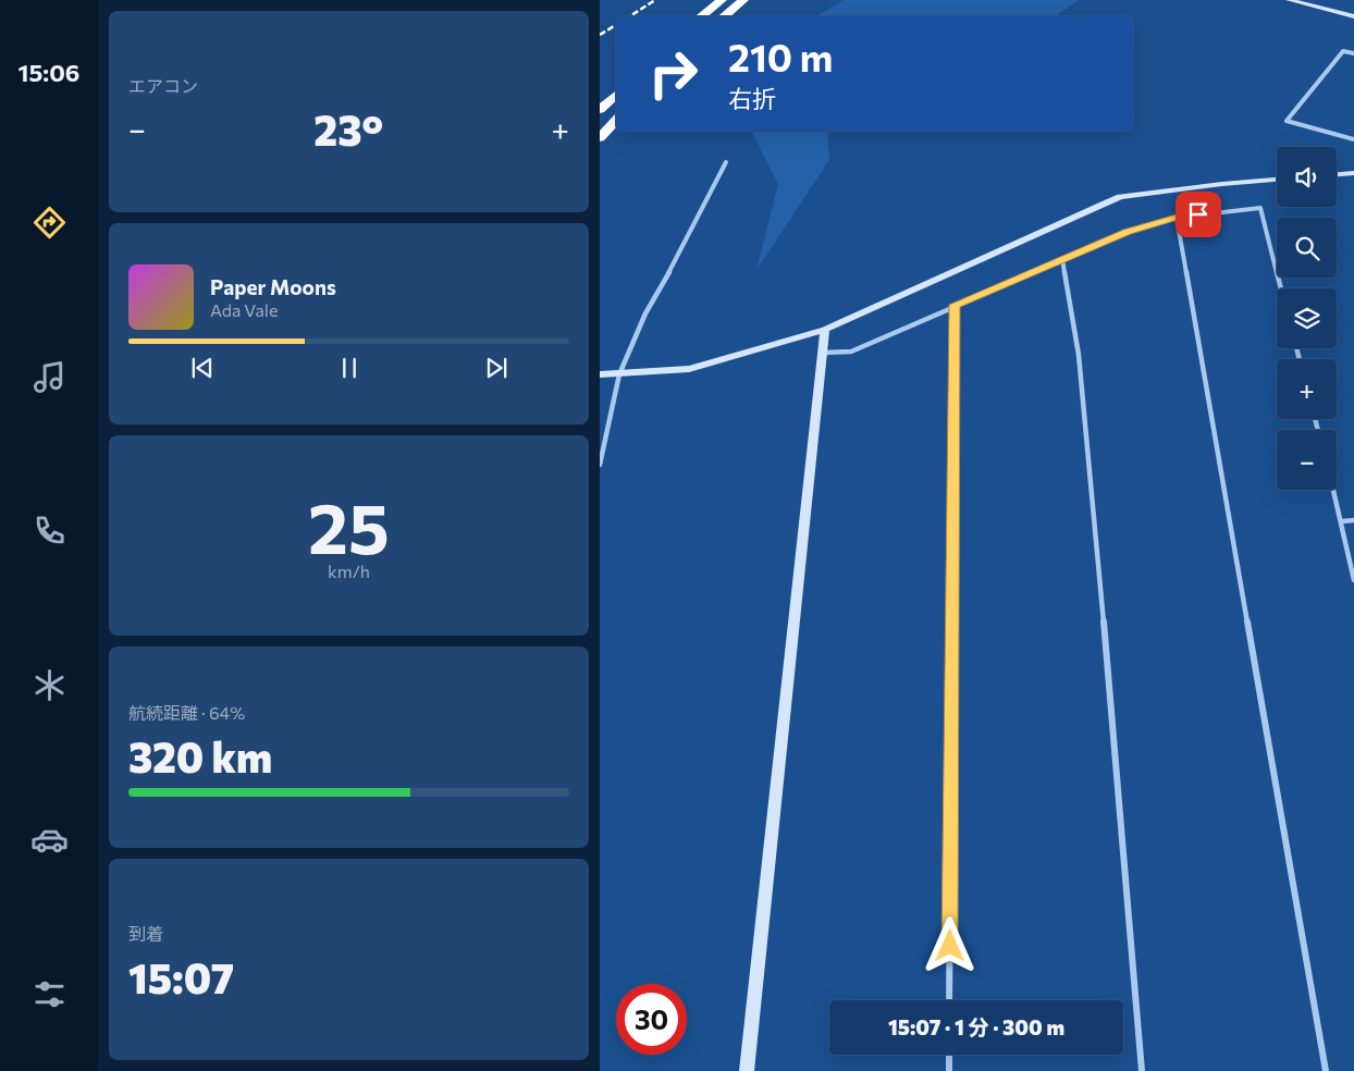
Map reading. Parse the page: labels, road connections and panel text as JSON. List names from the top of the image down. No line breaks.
{"page":{"tabs":"15:06","tile":["エアコン",["25","km/h"],["航続距離 · 64%","320 km"],["到着","15:07"]],"turn":["210 m","右折"],"heat":["−","23°","+"],"map_buttons":["+","−"],"song":["Paper Moons","Ada Vale"],"limit":"30","trip":"15:07 · 1 分 · 300 m"}}
